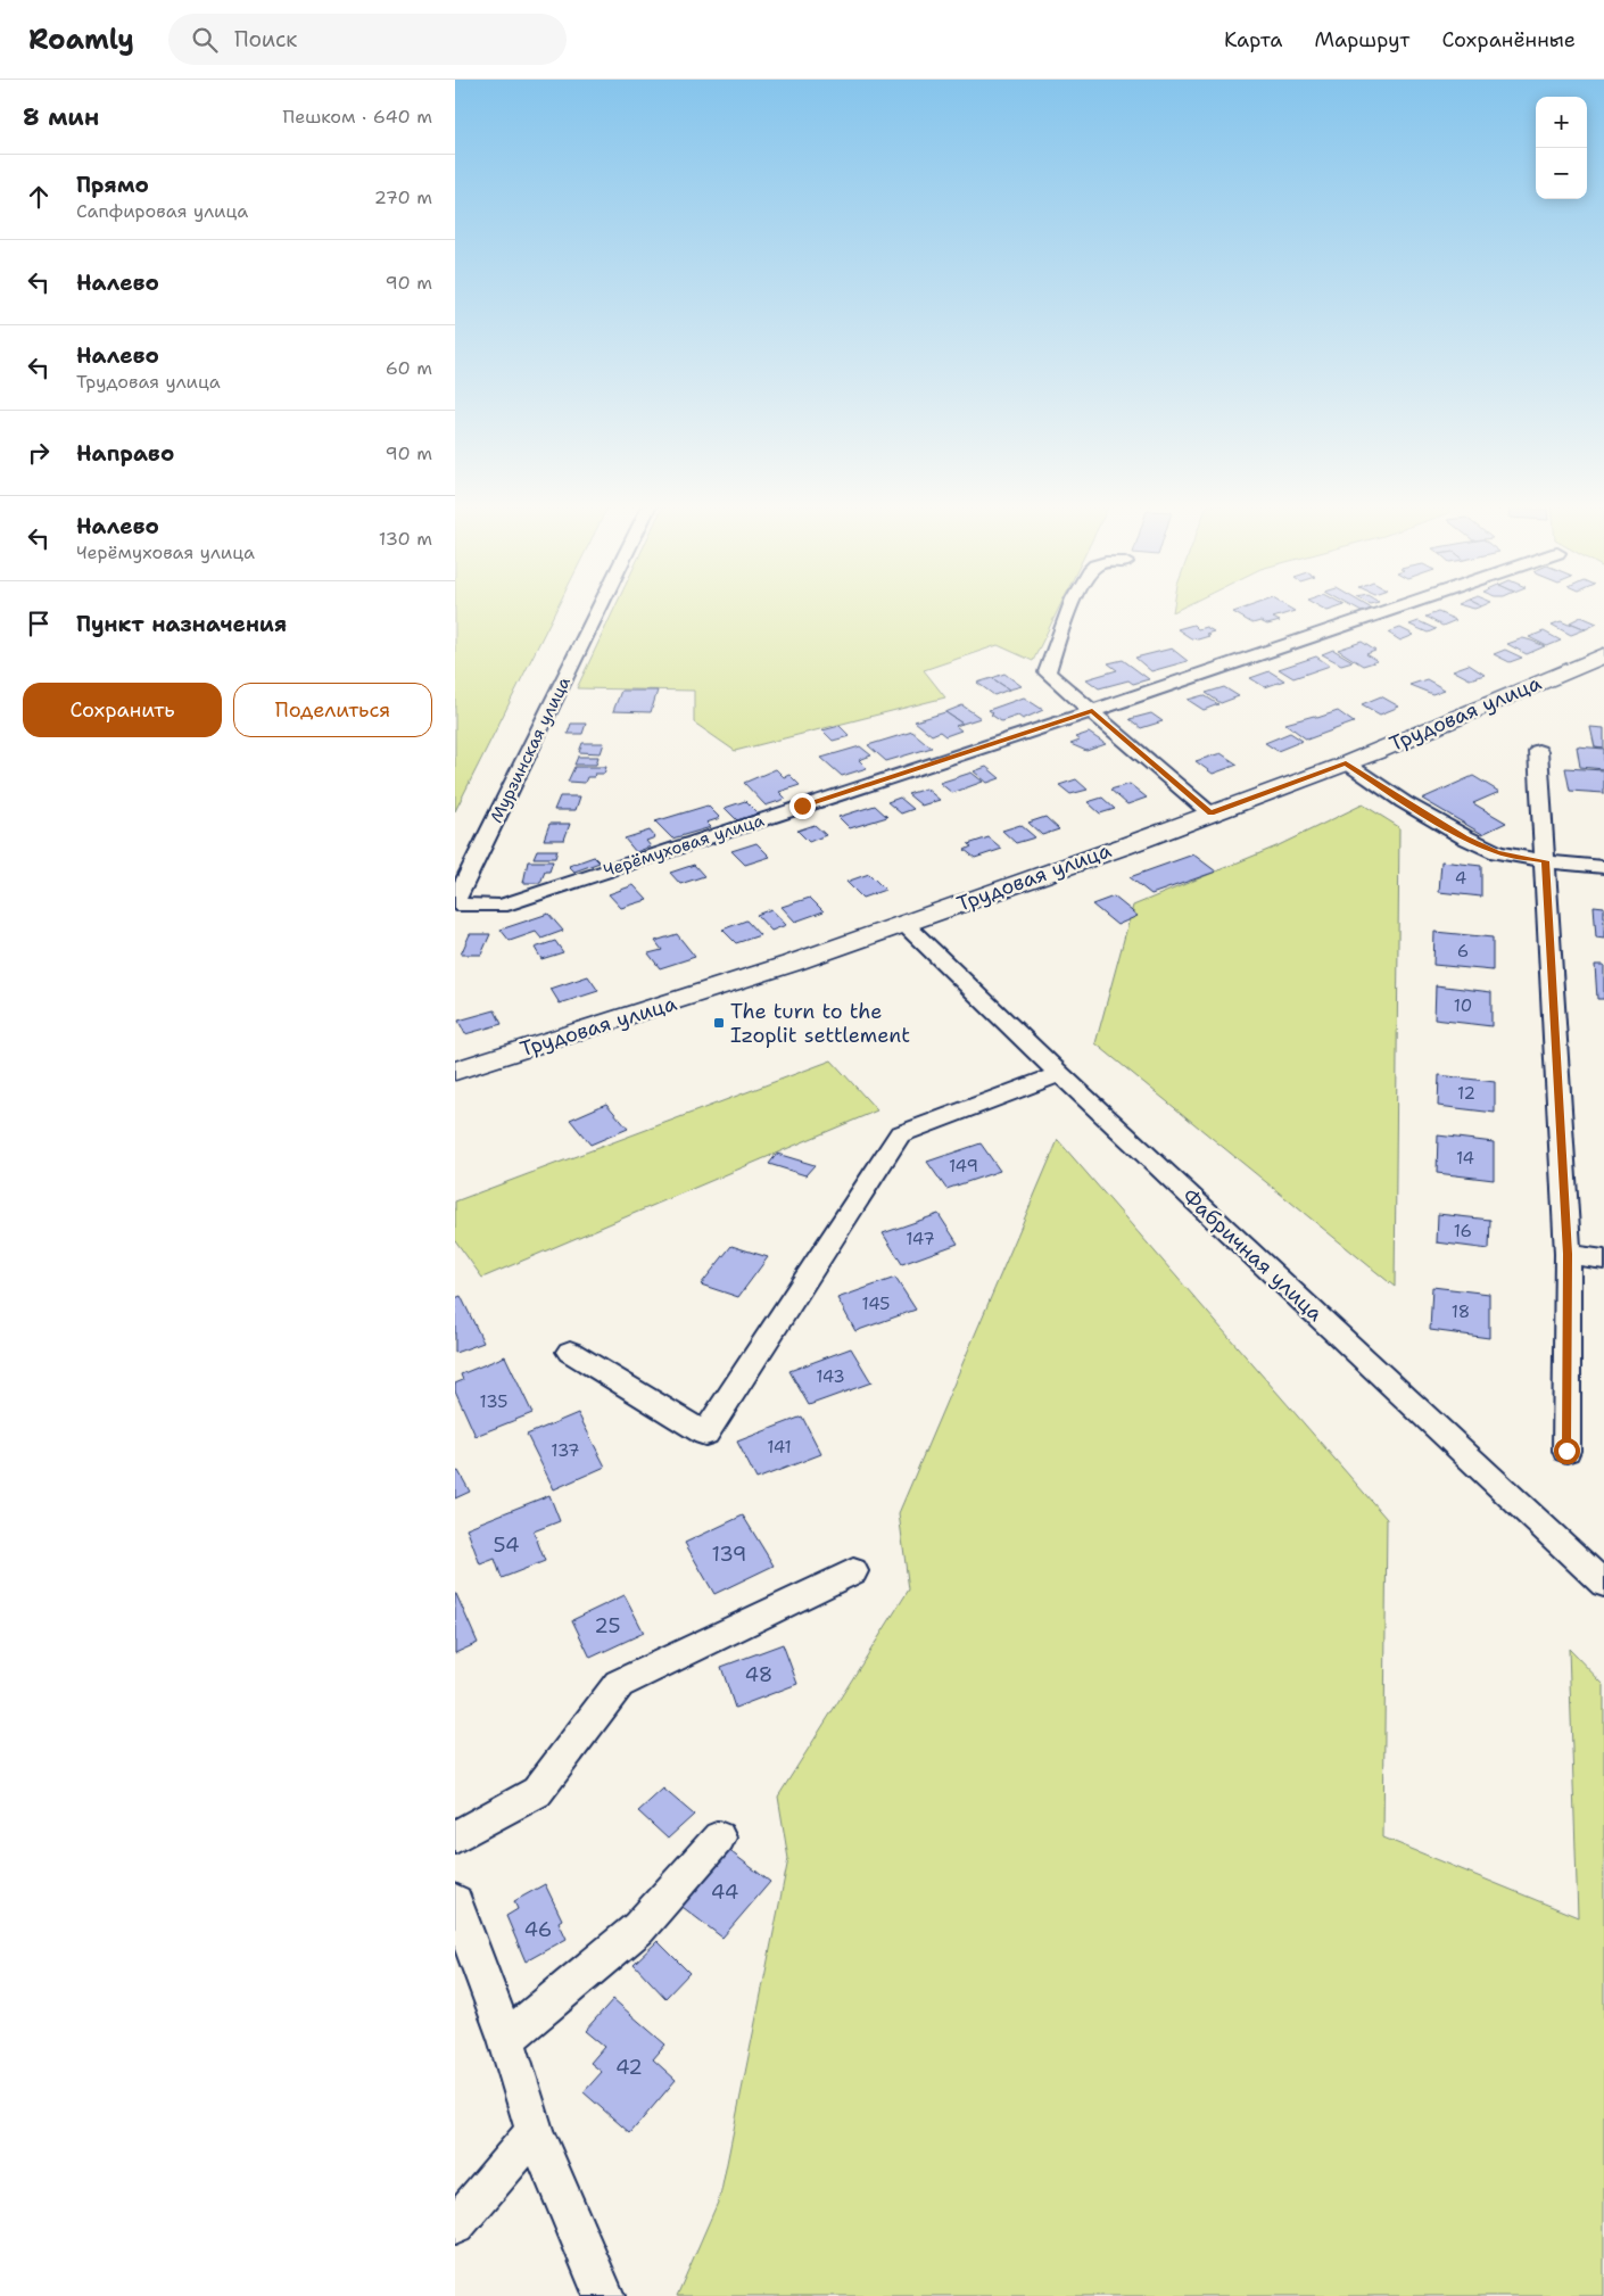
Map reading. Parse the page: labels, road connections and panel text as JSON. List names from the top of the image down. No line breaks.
{"streets":{"main road":["Трудовая улица"],"street":["Мурзинская улица","Черёмуховая улица","Фабричная улица"]},"crossings":[["Трудовая улица","Фабричная улица"],["Мурзинская улица","Черёмуховая улица"]],"places":{"transit":["The turn to the Izoplit settlement"]},"house_numbers":["4","6","10","12","14","149","16","147","145","18","143","135","141","137","54","139","25","48","44","46","42"],"page":{"header":"Roamly","search":"Поиск","nav":["Карта","Маршрут","Сохранённые"],"heading":["8 мин","Пешком · 640 m"],"map_buttons":["+","−"],"list":[["Прямо","Сапфировая улица","270 m"],["Налево","90 m"],["Налево","Трудовая улица","60 m"],["Направо","90 m"],["Налево","Черёмуховая улица","130 m"],"Пункт назначения"],"buttons":["Сохранить","Поделиться"]}}
